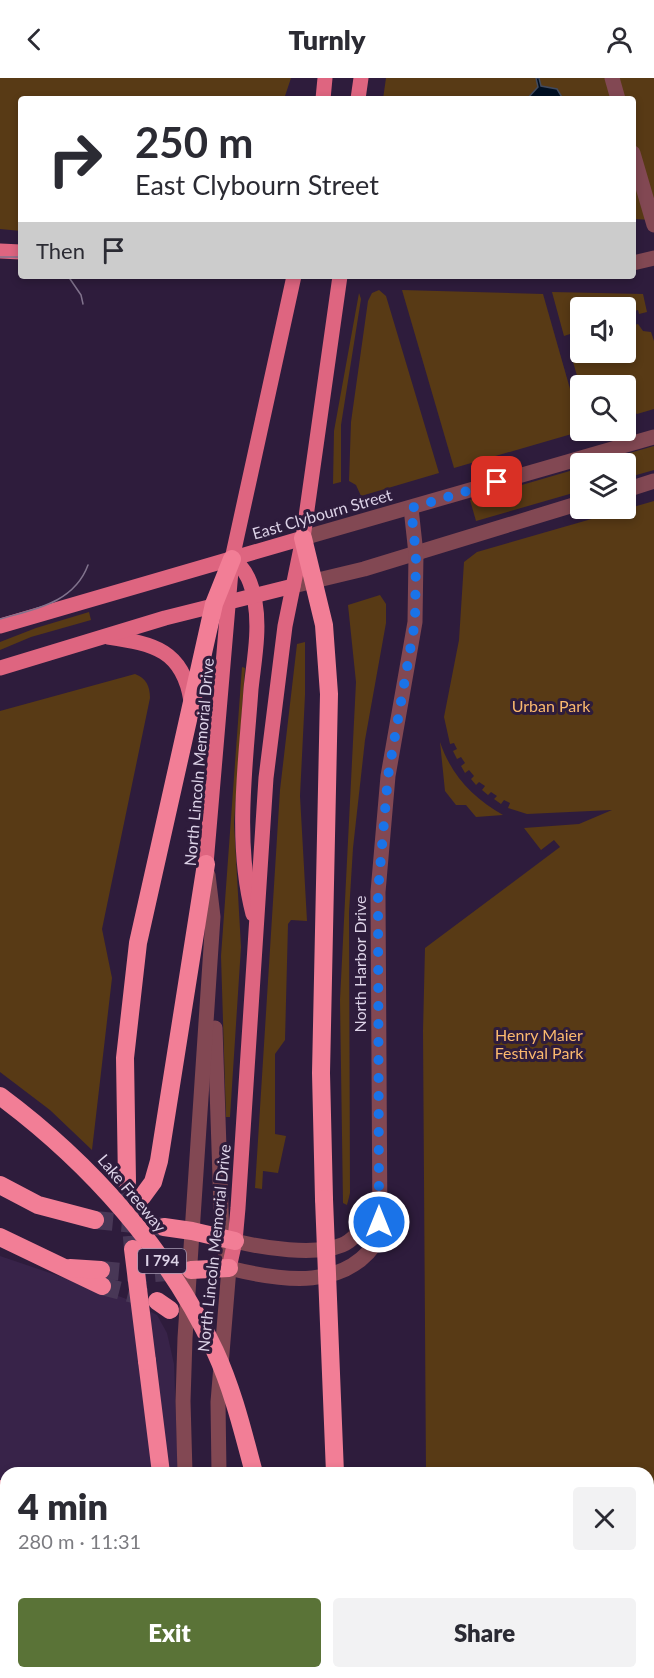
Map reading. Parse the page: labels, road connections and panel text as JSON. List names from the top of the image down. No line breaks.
{"streets":{"highway":["Lake Freeway","I 794"],"main road":["East Clybourn Street","North Lincoln Memorial Drive"],"street":["North Harbor Drive"]},"crossings":[["East Clybourn Street","North Lincoln Memorial Drive"],["East Clybourn Street","North Harbor Drive"],["North Lincoln Memorial Drive","North Harbor Drive"]],"parks":["Urban Park","Henry Maier Festival Park"],"page":{"header":"Turnly","turn":["250 m","East Clybourn Street"],"then":"Then","heading":["4 min","280 m · 11:31"],"buttons":["Exit","Share"]}}
